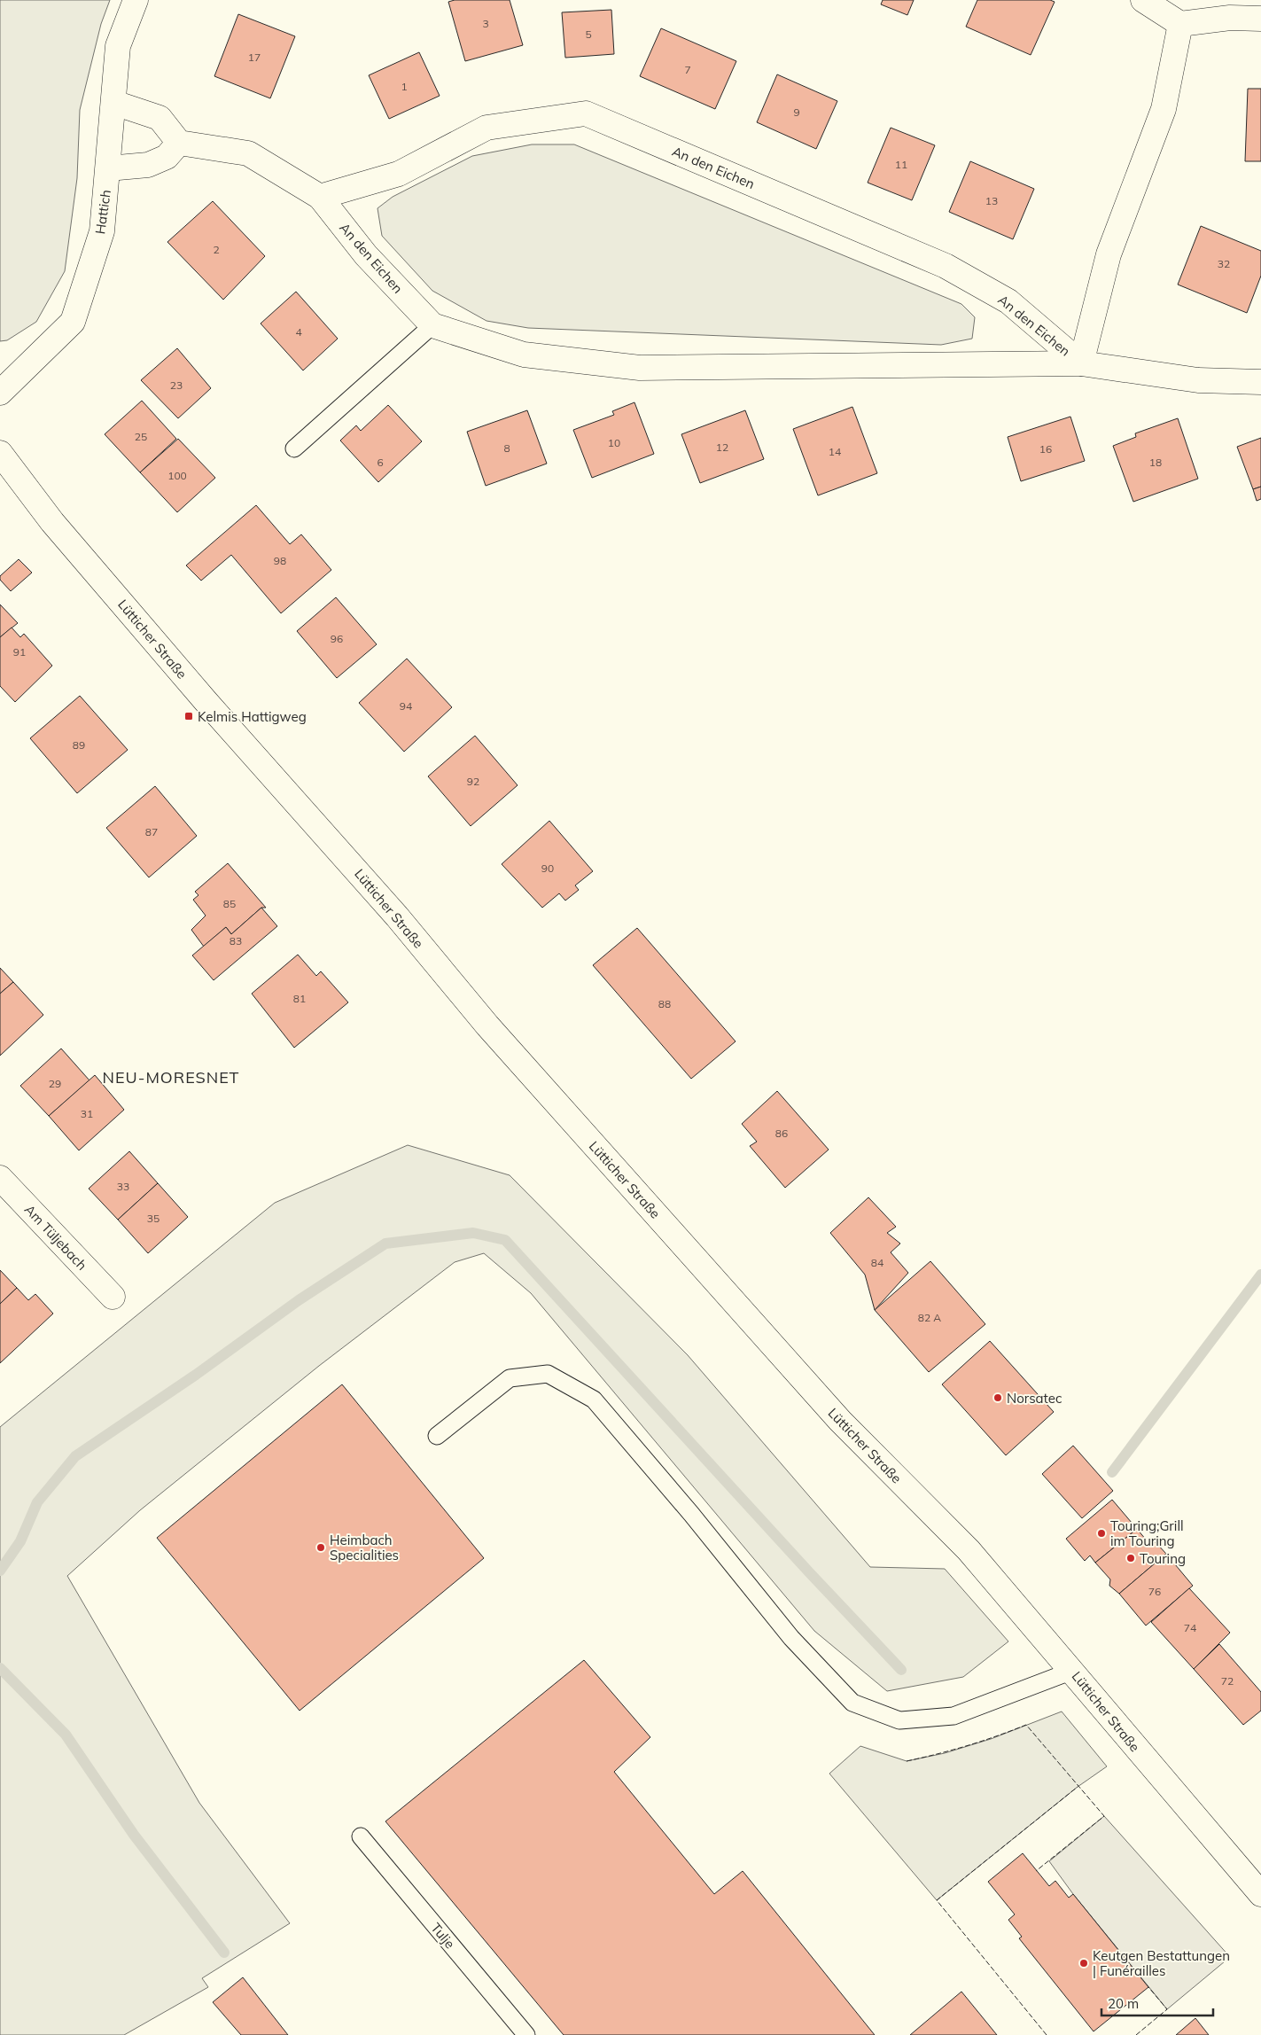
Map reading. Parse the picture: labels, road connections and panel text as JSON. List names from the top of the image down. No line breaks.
{"streets":{"street":["An den Eichen","Hattich","Lütticher Straße","Am Tüljebach"],"lane":["Tulje"]},"districts":["NEU-MORESNET"],"places":{"transit":["Kelmis Hattigweg"],"other":["Norsatec","Touring;Grill im Touring","Heimbach Specialities","Touring","Keutgen Bestattungen | Funérailles"]},"house_numbers":["3","5","17","7","1","9","11","13","2","32","4","23","25","10","12","8","16","14","6","18","100","98","96","91","94","89","92","87","90","85","83","81","88","29","31","86","33","35","84","82 A","76","74","72"],"scale_bar":"20 m"}
